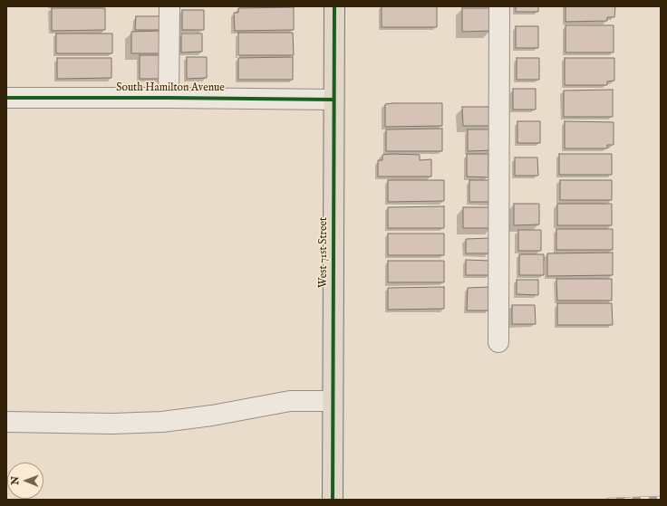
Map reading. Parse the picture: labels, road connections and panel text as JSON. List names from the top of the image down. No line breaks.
{"streets":{"main road":["West 71st Street"],"street":["South Hamilton Avenue"]},"crossings":[["South Hamilton Avenue","West 71st Street"]],"north":"left"}
